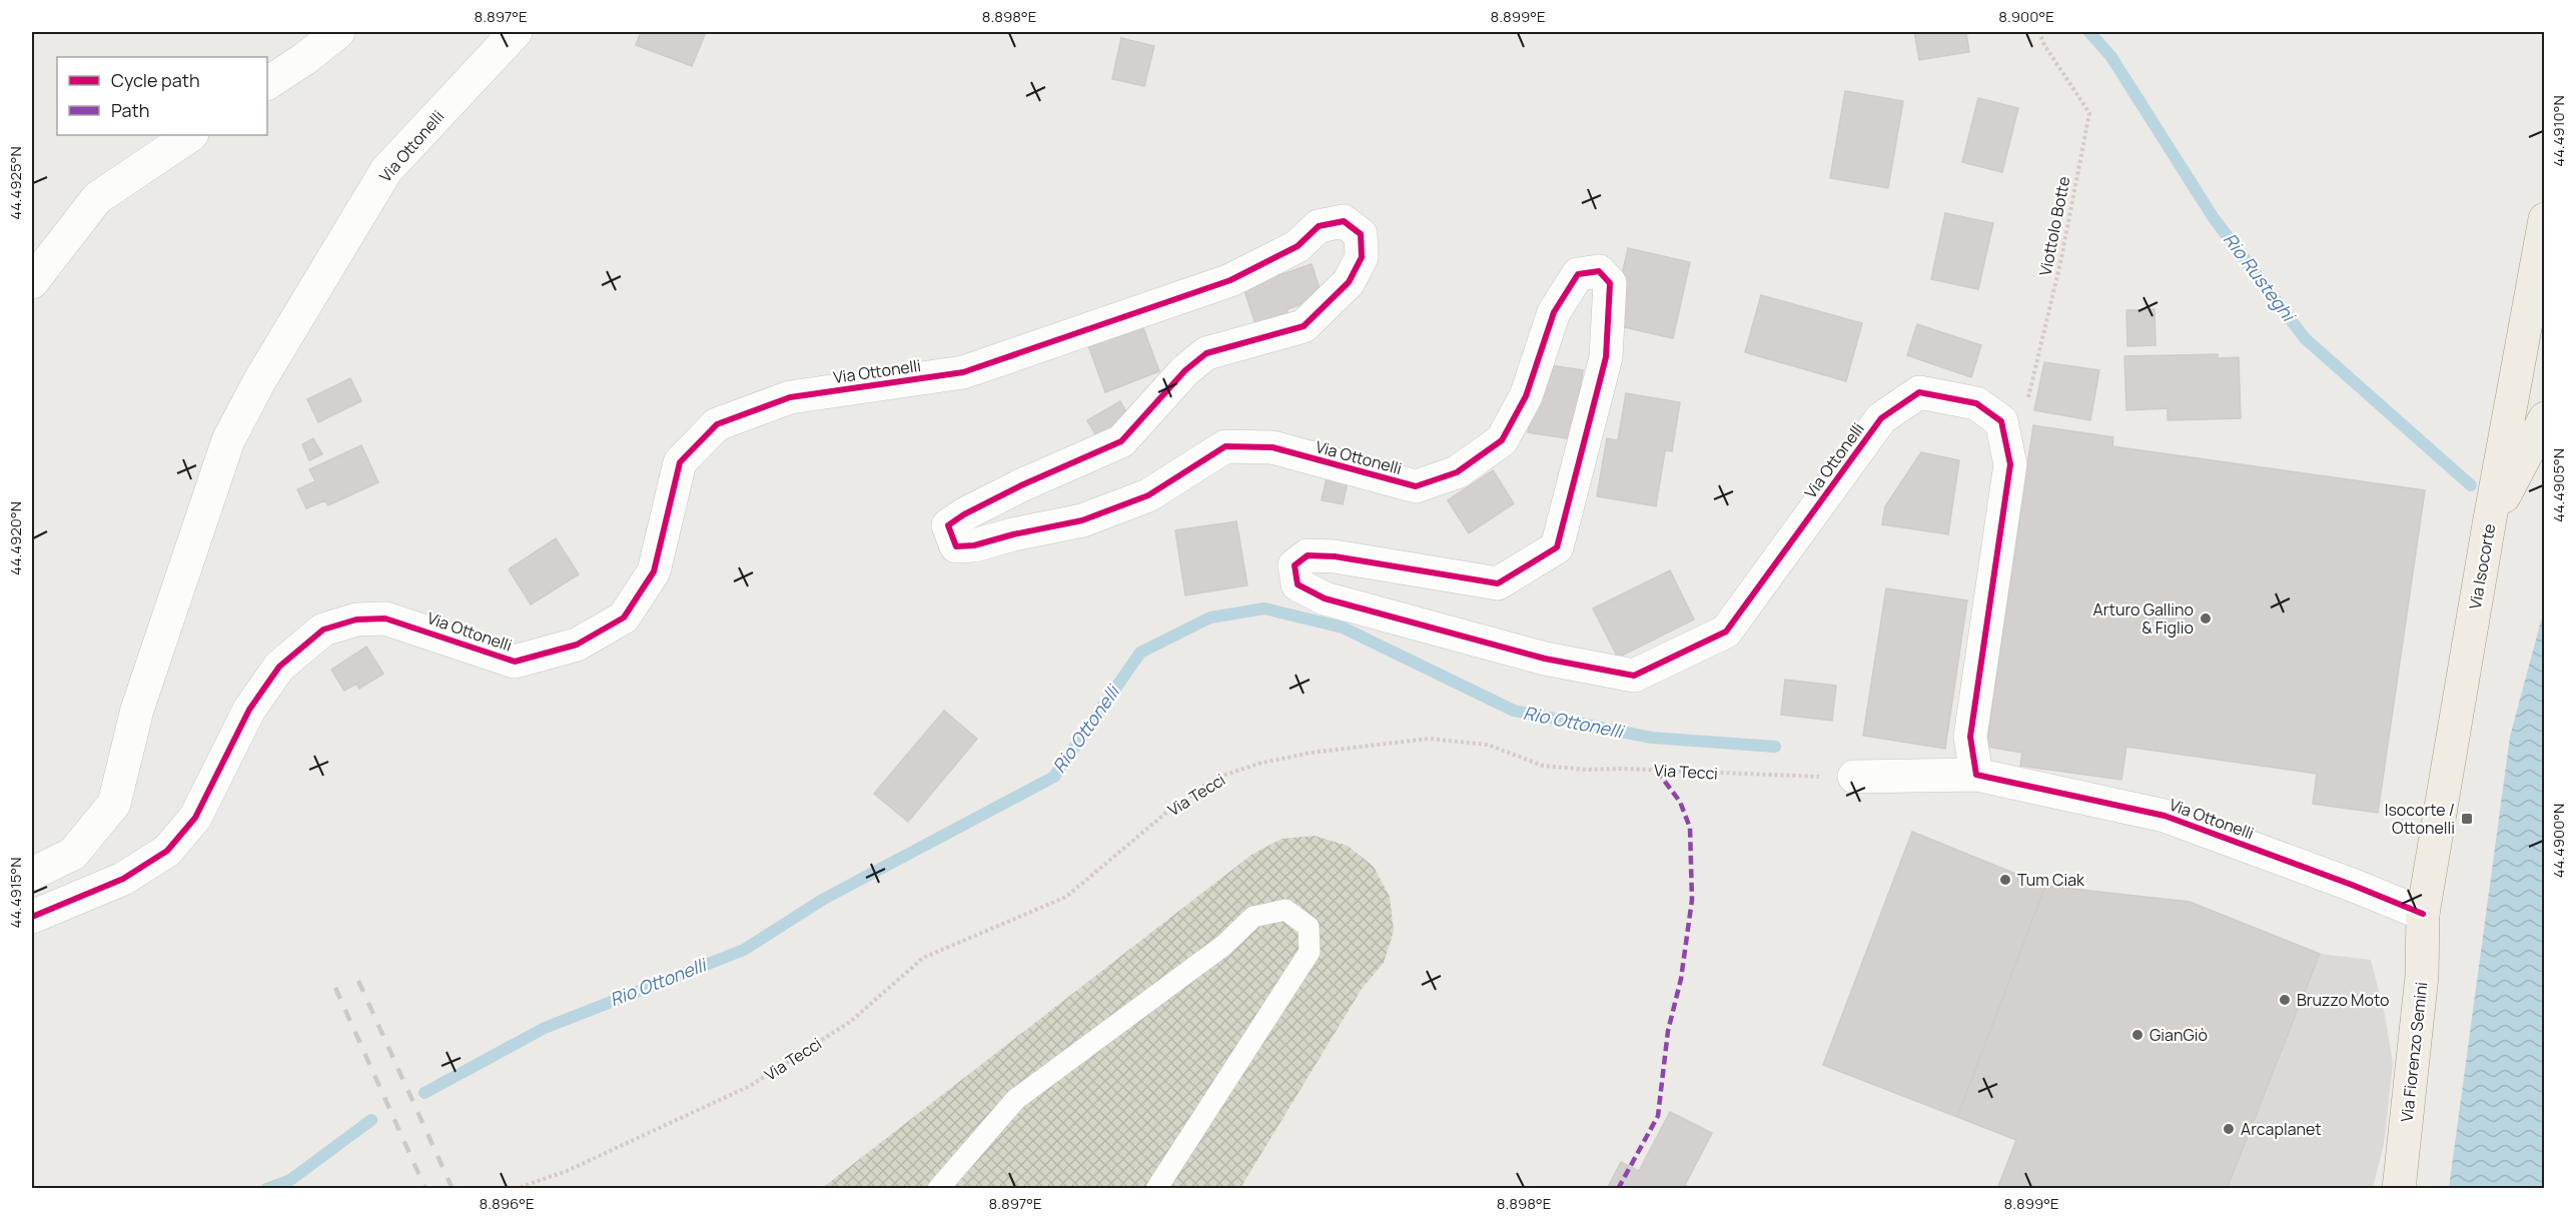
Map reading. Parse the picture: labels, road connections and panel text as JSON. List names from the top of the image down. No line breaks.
{"streets":{"main road":["Via Isocorte","Via Fiorenzo Semini"],"street":["Via Ottonelli"],"path":["Viottolo Botte","Via Tecci"]},"crossings":[["Via Ottonelli","Viottolo Botte"],["Via Ottonelli","Via Isocorte"],["Via Ottonelli","Via Fiorenzo Semini"],["Via Isocorte","Via Fiorenzo Semini"]],"water":["Rio Rusteghi","Rio Ottonelli"],"places":{"other":["Arturo Gallino & Figlio","Tum Ciak","Bruzzo Moto","GianGiò","Arcaplanet"],"transit":["Isocorte / Ottonelli"]},"legend":["Cycle path","Path"],"coordinates":["8.897°E","8.898°E","8.899°E","8.900°E","44.4910°N","44.4925°N","44.4905°N","44.4920°N","44.4900°N","44.4915°N","8.896°E"]}
